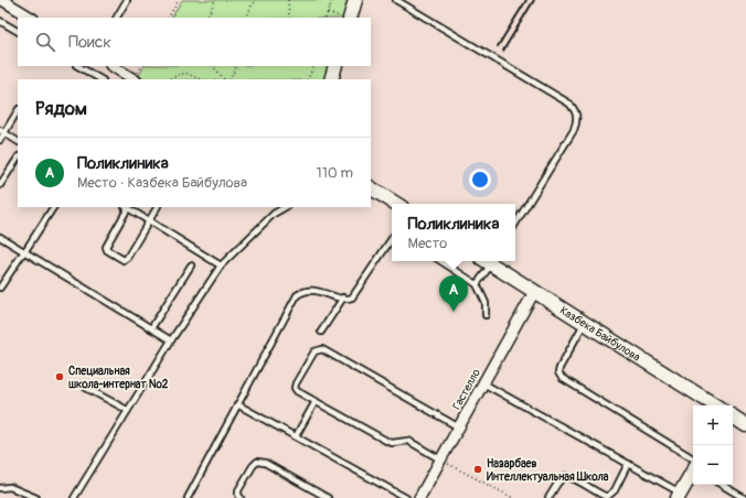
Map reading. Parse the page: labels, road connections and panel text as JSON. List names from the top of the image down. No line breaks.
{"streets":{"street":["Казбека Байбулова","Гастелло"]},"crossings":[["Казбека Байбулова","Гастелло"]],"places":["Специальная школа-интернат №2","Назарбаев Интеллектуальная Школа"],"page":{"search":"Поиск","heading":"Рядом","list":[{"mark":"A","name":"Поликлиника","note":"Место · Казбека Байбулова","value":"110 m"}],"popup":["Поликлиника","Место"],"pins":"A","map_buttons":["+","−"]}}
